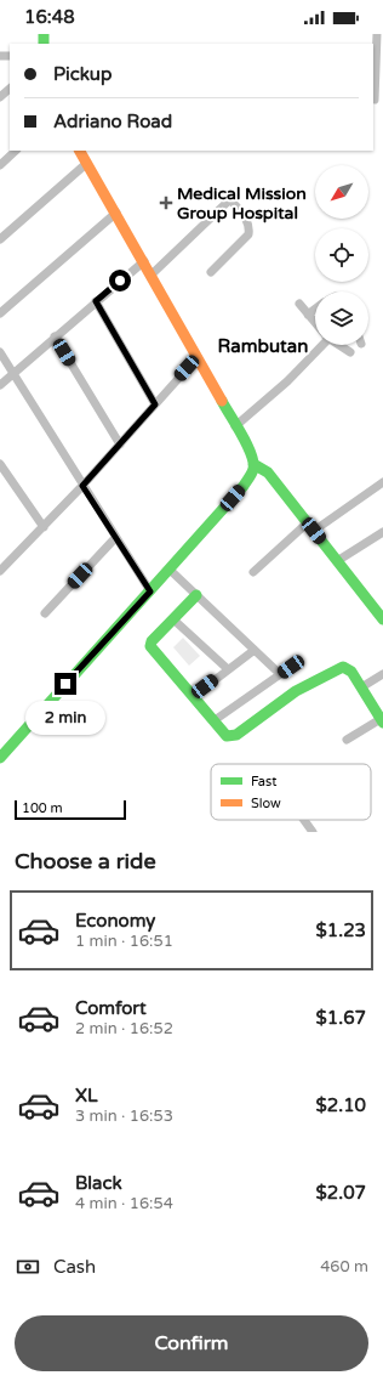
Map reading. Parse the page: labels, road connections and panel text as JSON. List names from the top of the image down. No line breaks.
{"districts":["Rambutan"],"places":{"health":["Medical Mission Group Hospital"]},"legend":["Fast","Slow"],"scale_bar":"100 m","north":"bottom left","page":{"status":"16:48","banner":["Pickup","Adriano Road"],"bubble":"2 min","scale":"100 m","heading":"Choose a ride","list":[{"name":"Economy","note":"1 min · 16:51","value":"$1.23"},{"name":"Comfort","note":"2 min · 16:52","value":"$1.67"},{"name":"XL","note":"3 min · 16:53","value":"$2.10"},{"name":"Black","note":"4 min · 16:54","value":"$2.07"}],"pay":["Cash","460 m"],"buttons":"Confirm"}}
